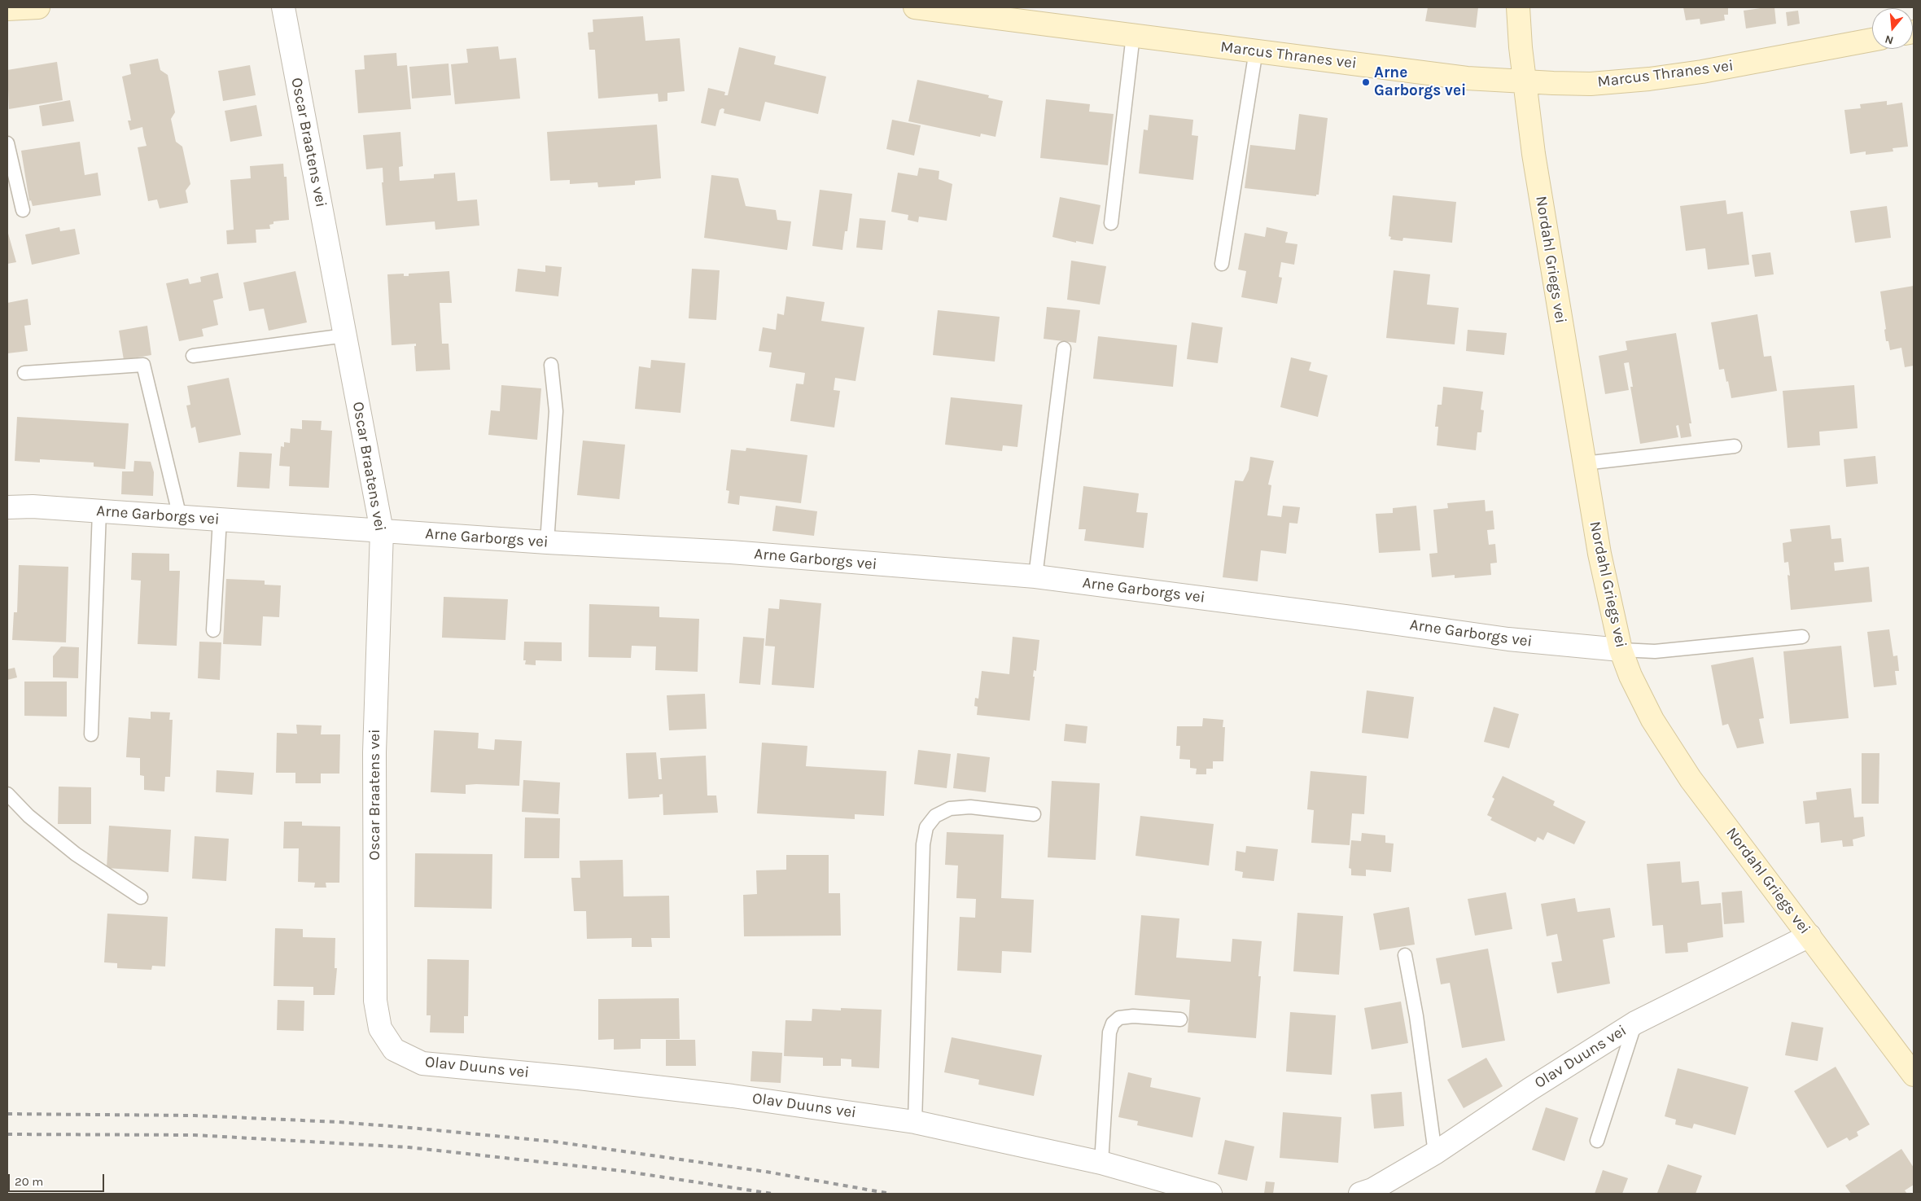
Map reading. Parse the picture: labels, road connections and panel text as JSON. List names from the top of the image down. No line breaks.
{"streets":{"main road":["Marcus Thranes vei","Nordahl Griegs vei"],"street":["Oscar Braatens vei","Arne Garborgs vei","Olav Duuns vei"]},"crossings":[["Marcus Thranes vei","Nordahl Griegs vei"],["Oscar Braatens vei","Arne Garborgs vei"],["Oscar Braatens vei","Olav Duuns vei"],["Nordahl Griegs vei","Arne Garborgs vei"],["Nordahl Griegs vei","Olav Duuns vei"]],"places":["Arne Garborgs vei"],"scale_bar":"20 m","north":"bottom"}
